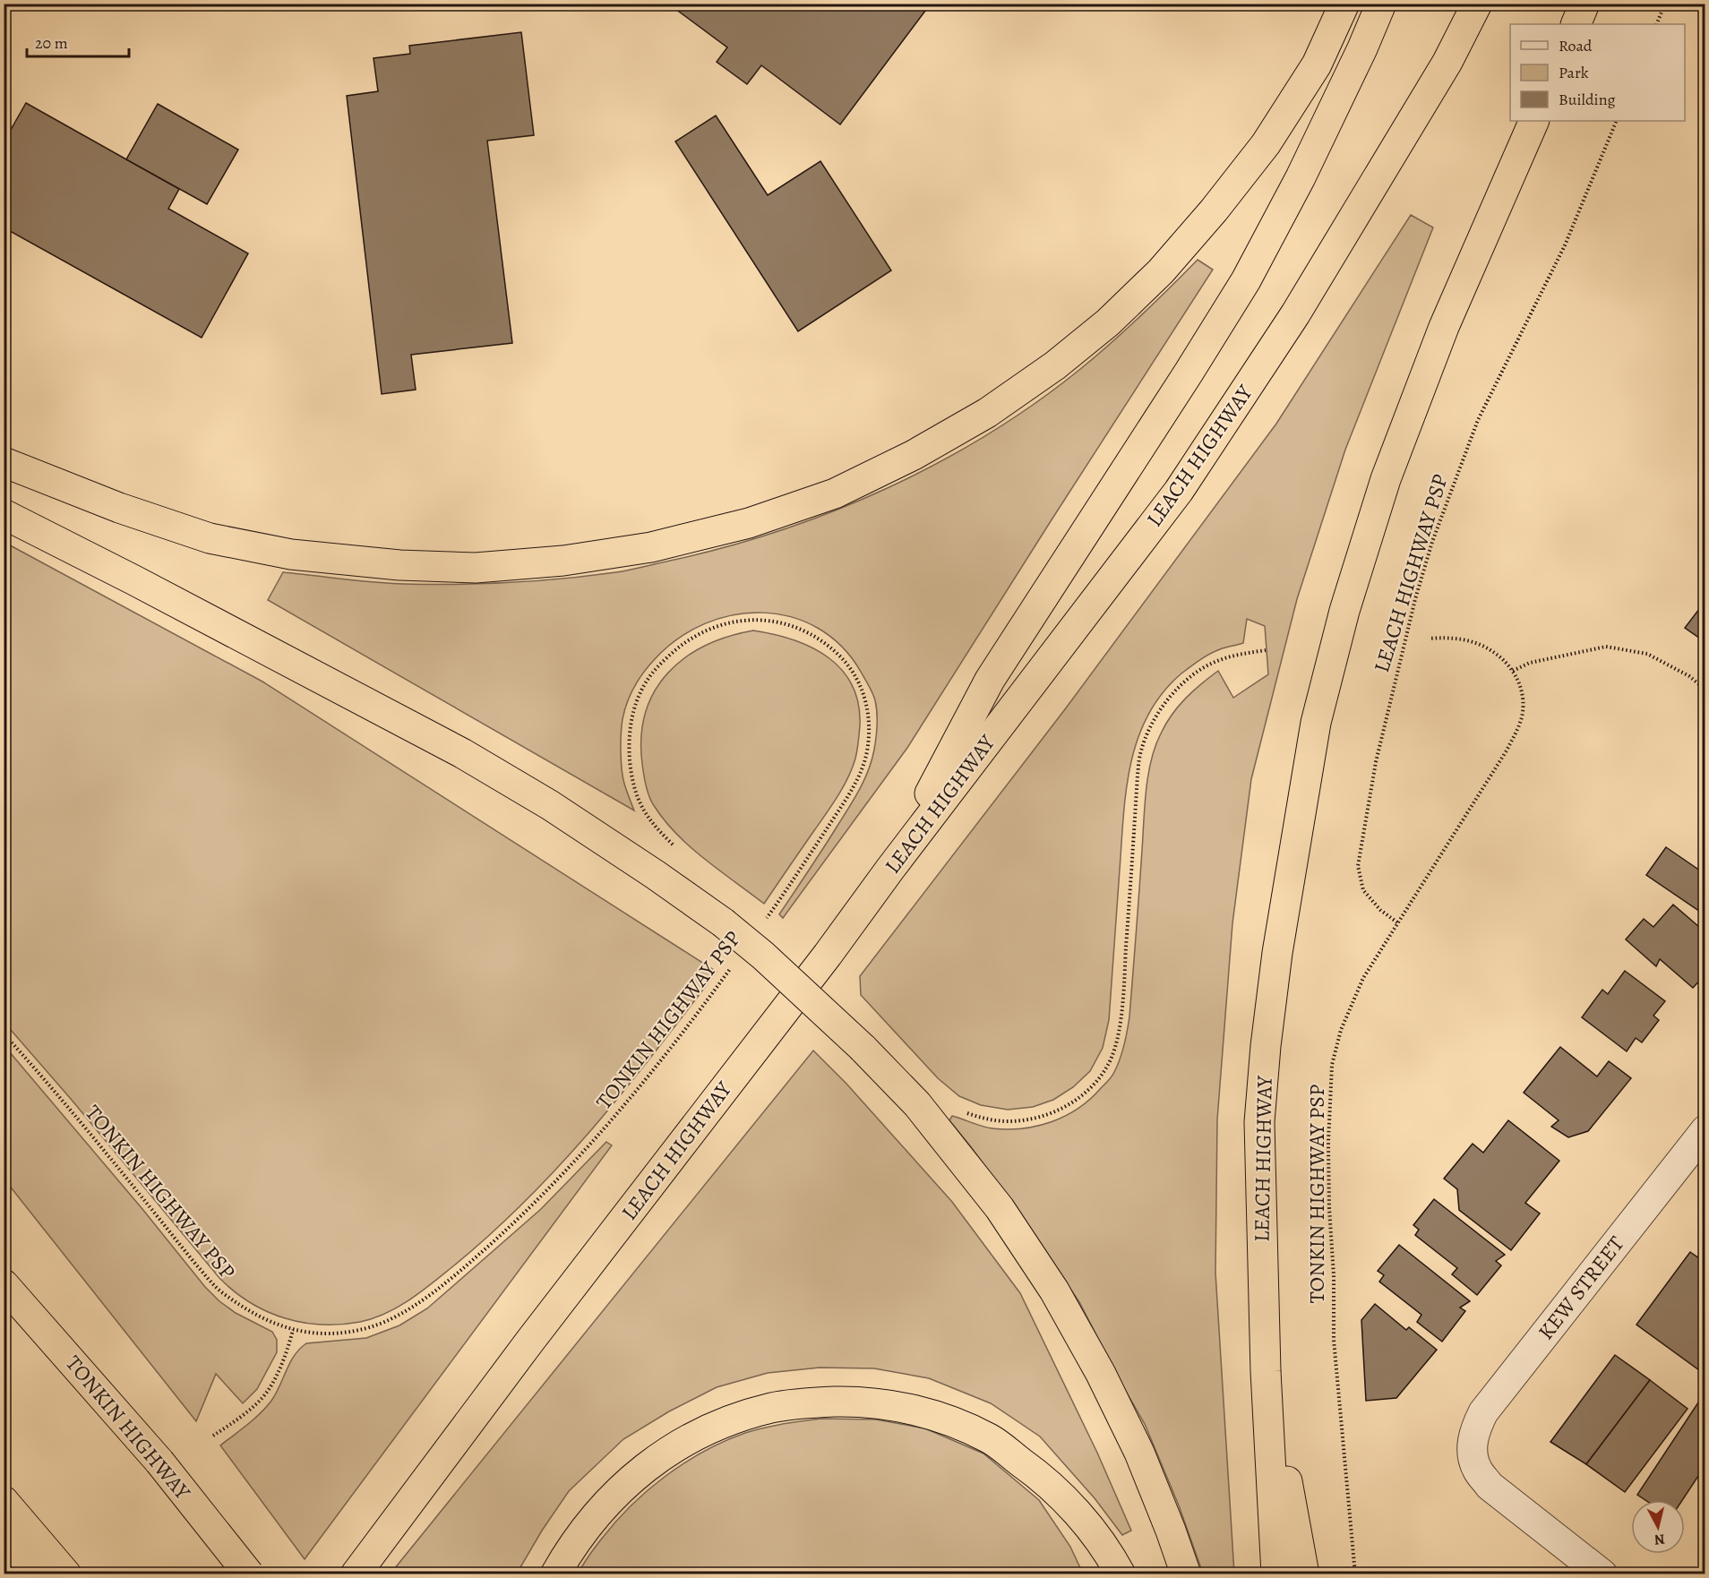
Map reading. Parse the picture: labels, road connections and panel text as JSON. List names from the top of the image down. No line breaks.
{"streets":{"highway":["LEACH HIGHWAY","TONKIN HIGHWAY"],"street":["KEW STREET"],"path":["LEACH HIGHWAY PSP","TONKIN HIGHWAY PSP"]},"crossings":[["LEACH HIGHWAY PSP","TONKIN HIGHWAY PSP"]],"legend":["Road","Park","Building"],"scale_bar":"20 m","north":"bottom"}
